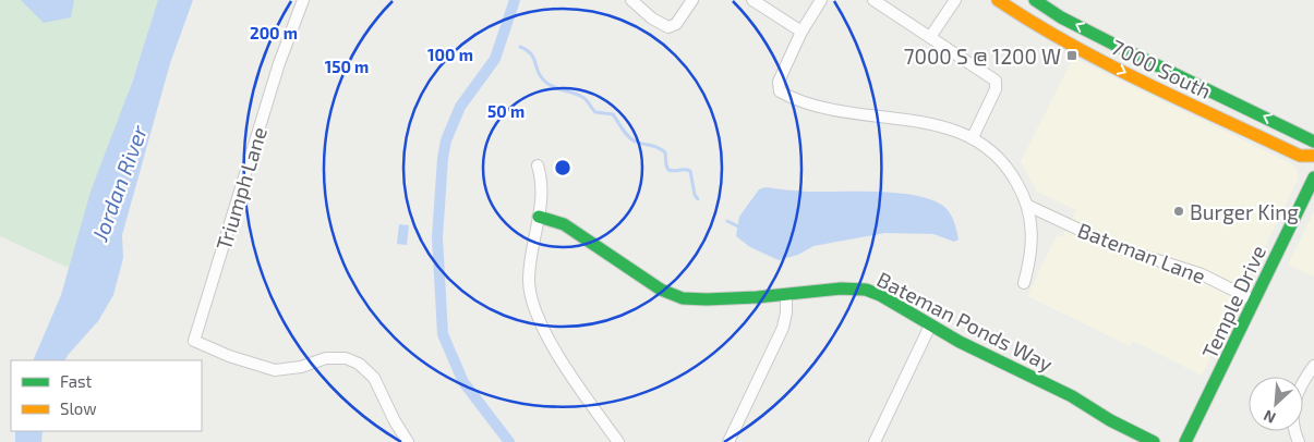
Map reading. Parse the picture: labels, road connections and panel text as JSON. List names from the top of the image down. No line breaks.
{"streets":{"main road":["7000 South","Temple Drive","Bateman Ponds Way"],"street":["Triumph Lane","Bateman Lane"]},"crossings":[["Bateman Lane","Temple Drive"]],"water":["Jordan River"],"places":{"transit":["7000 S @ 1200 W"],"other":["Burger King"]},"legend":["Fast","Slow"],"north":"bottom left","rings":["200 m","100 m","150 m","50 m"]}
